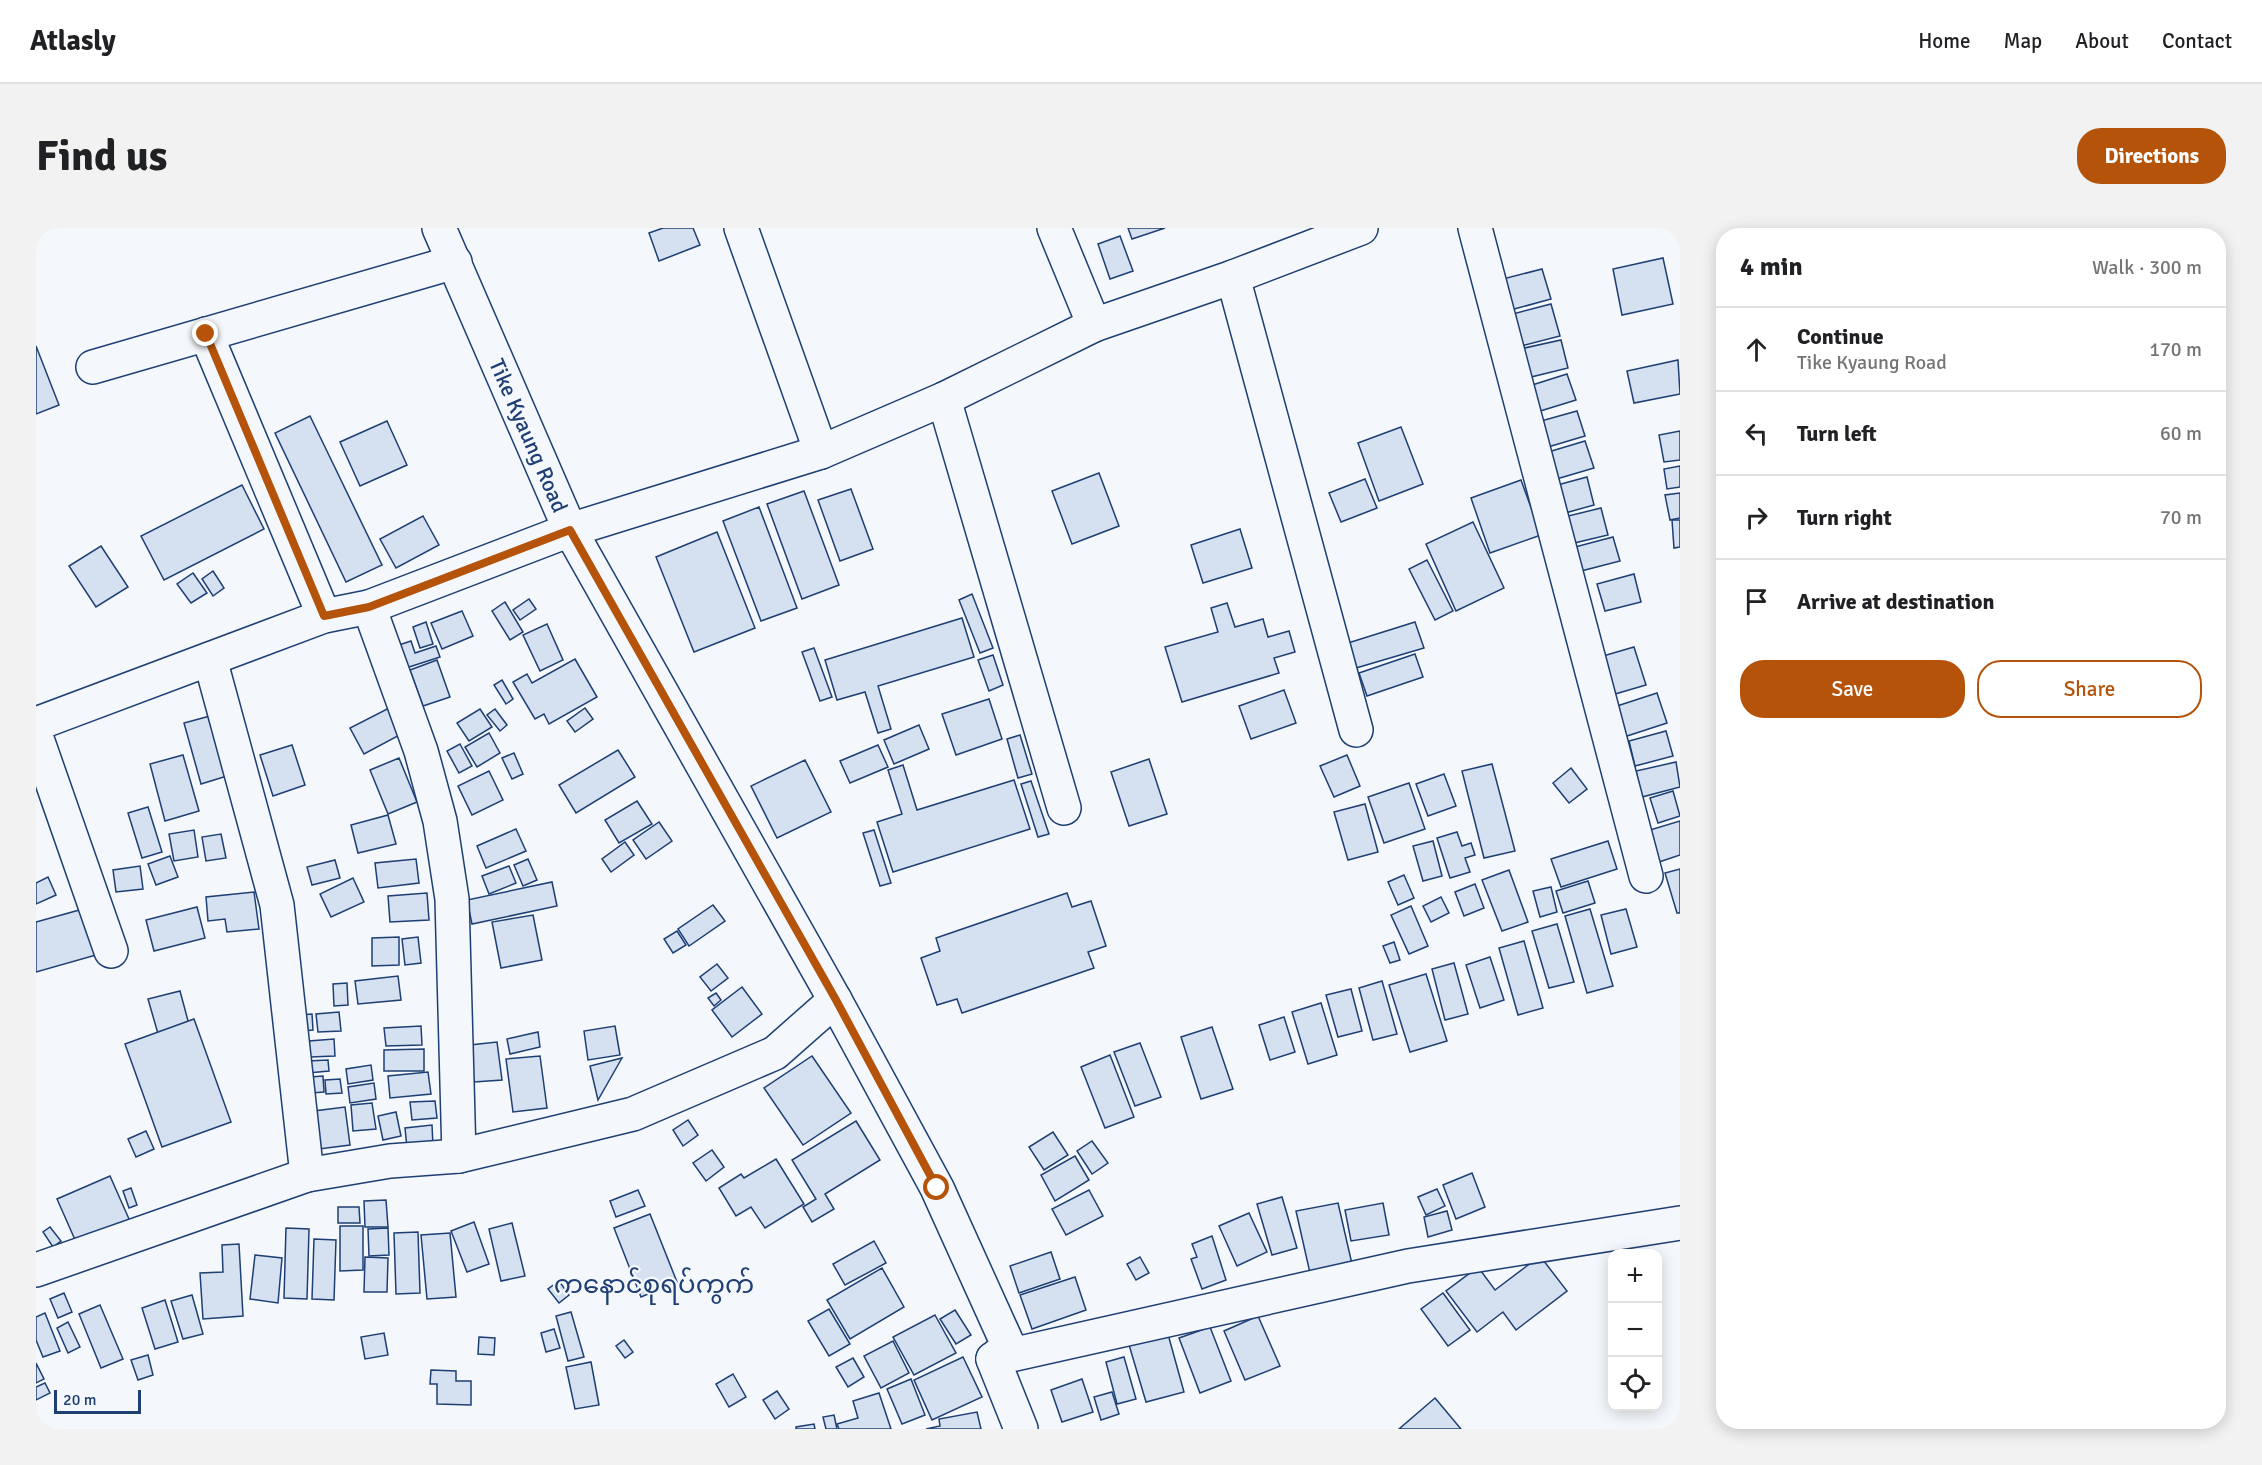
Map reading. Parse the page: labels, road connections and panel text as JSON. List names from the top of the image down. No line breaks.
{"streets":{"street":["Tike Kyaung Road"]},"districts":["ကနောင်စုရပ်ကွက်"],"scale_bar":"20 m","page":{"header":"Atlasly","nav":["Home","Map","About","Contact"],"buttons":["Directions",["Save","Share"]],"title":"Find us","heading":["4 min","Walk · 300 m"],"list":[["Continue","Tike Kyaung Road","170 m"],["Turn left","60 m"],["Turn right","70 m"],"Arrive at destination"],"map_buttons":["+","−"],"scale":"20 m"}}
